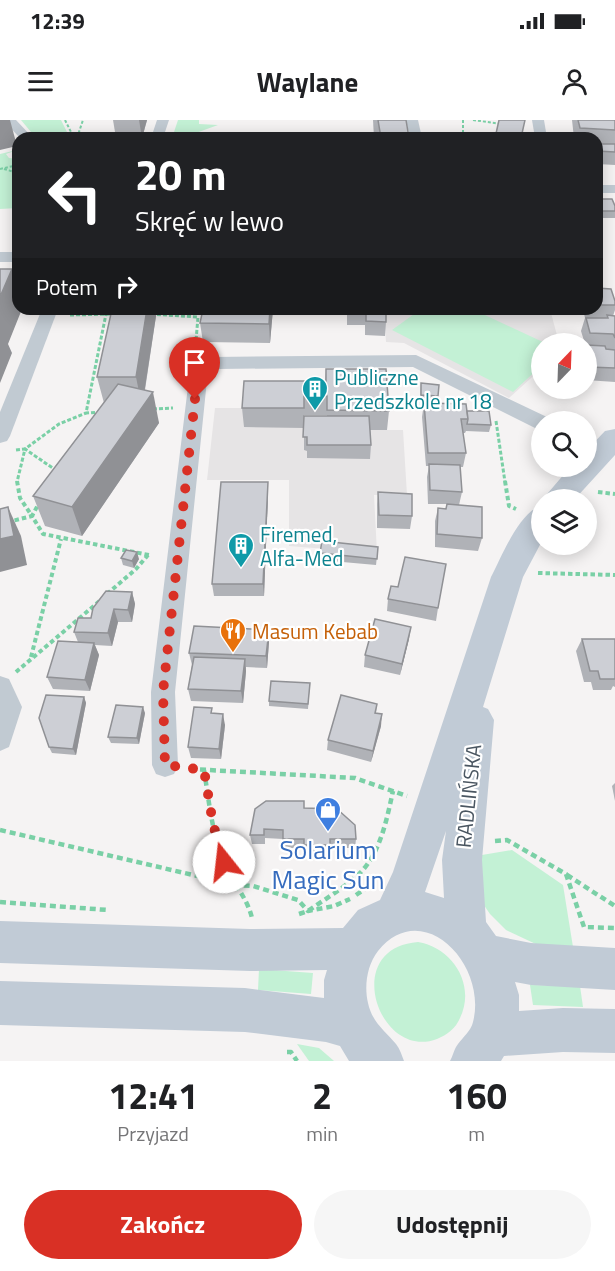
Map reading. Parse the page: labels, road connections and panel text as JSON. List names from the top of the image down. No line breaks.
{"streets":{"main road":["RADLIŃSKA"]},"places":{"building":["Publiczne Przedszkole nr 18","Firemed, Alfa-Med"],"restaurant":["Masum Kebab"],"shop":["Solarium Magic Sun"]},"north":"top right","page":{"status":"12:39","header":"Waylane","turn":["20 m","Skręć w lewo"],"then":"Potem","eta":["12:41","Przyjazd","2","min","160","m"],"buttons":["Zakończ","Udostępnij"]}}
